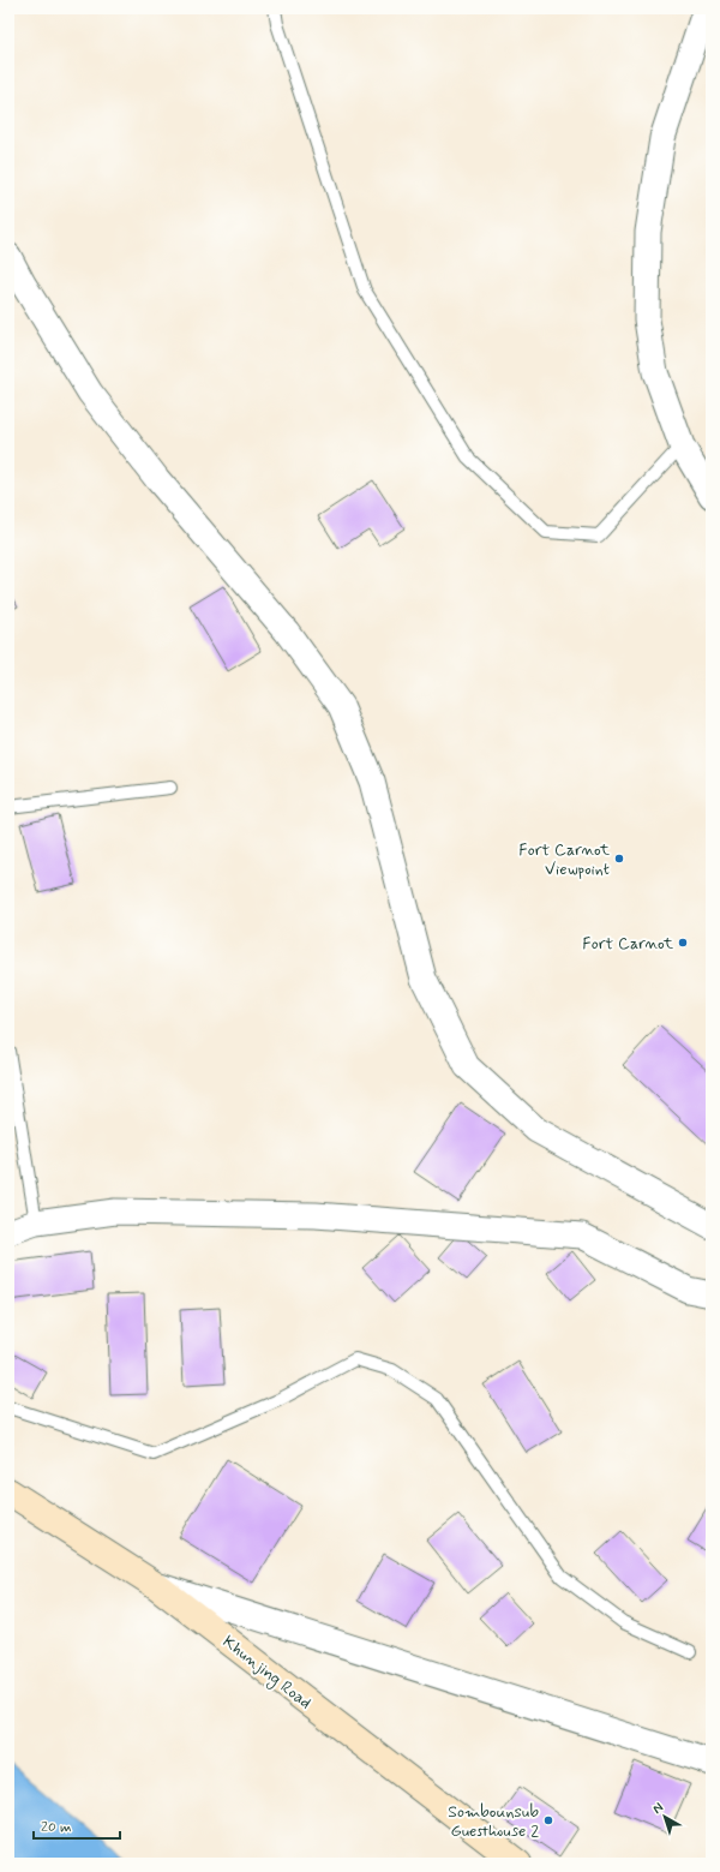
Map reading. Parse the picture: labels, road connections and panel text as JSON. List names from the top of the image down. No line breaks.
{"streets":{"main road":["Khunjing Road"]},"places":["Fort Carnot Viewpoint","Fort Carnot","Sombounsub Guesthouse 2"],"scale_bar":"20 m","north":"top left"}
